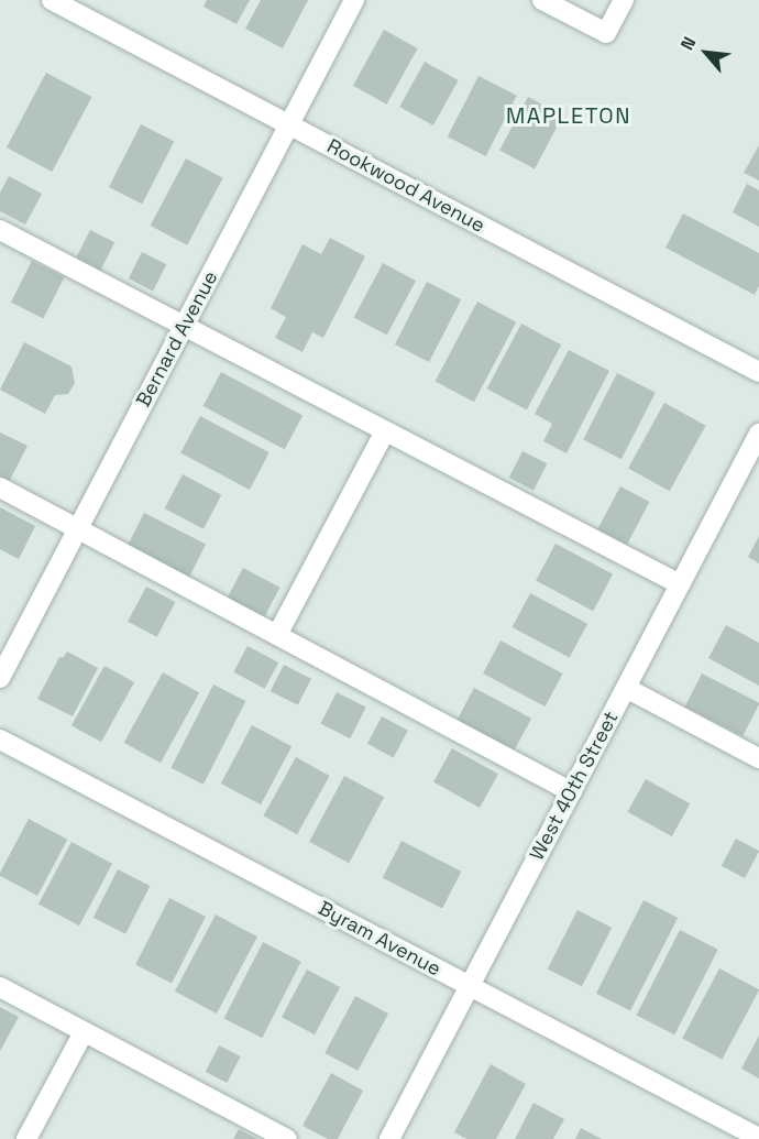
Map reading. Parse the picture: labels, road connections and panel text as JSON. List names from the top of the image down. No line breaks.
{"streets":{"street":["Rookwood Avenue","Bernard Avenue","West 40th Street","Byram Avenue"]},"crossings":[["Rookwood Avenue","Bernard Avenue"],["West 40th Street","Byram Avenue"]],"districts":["MAPLETON"],"north":"top left"}
